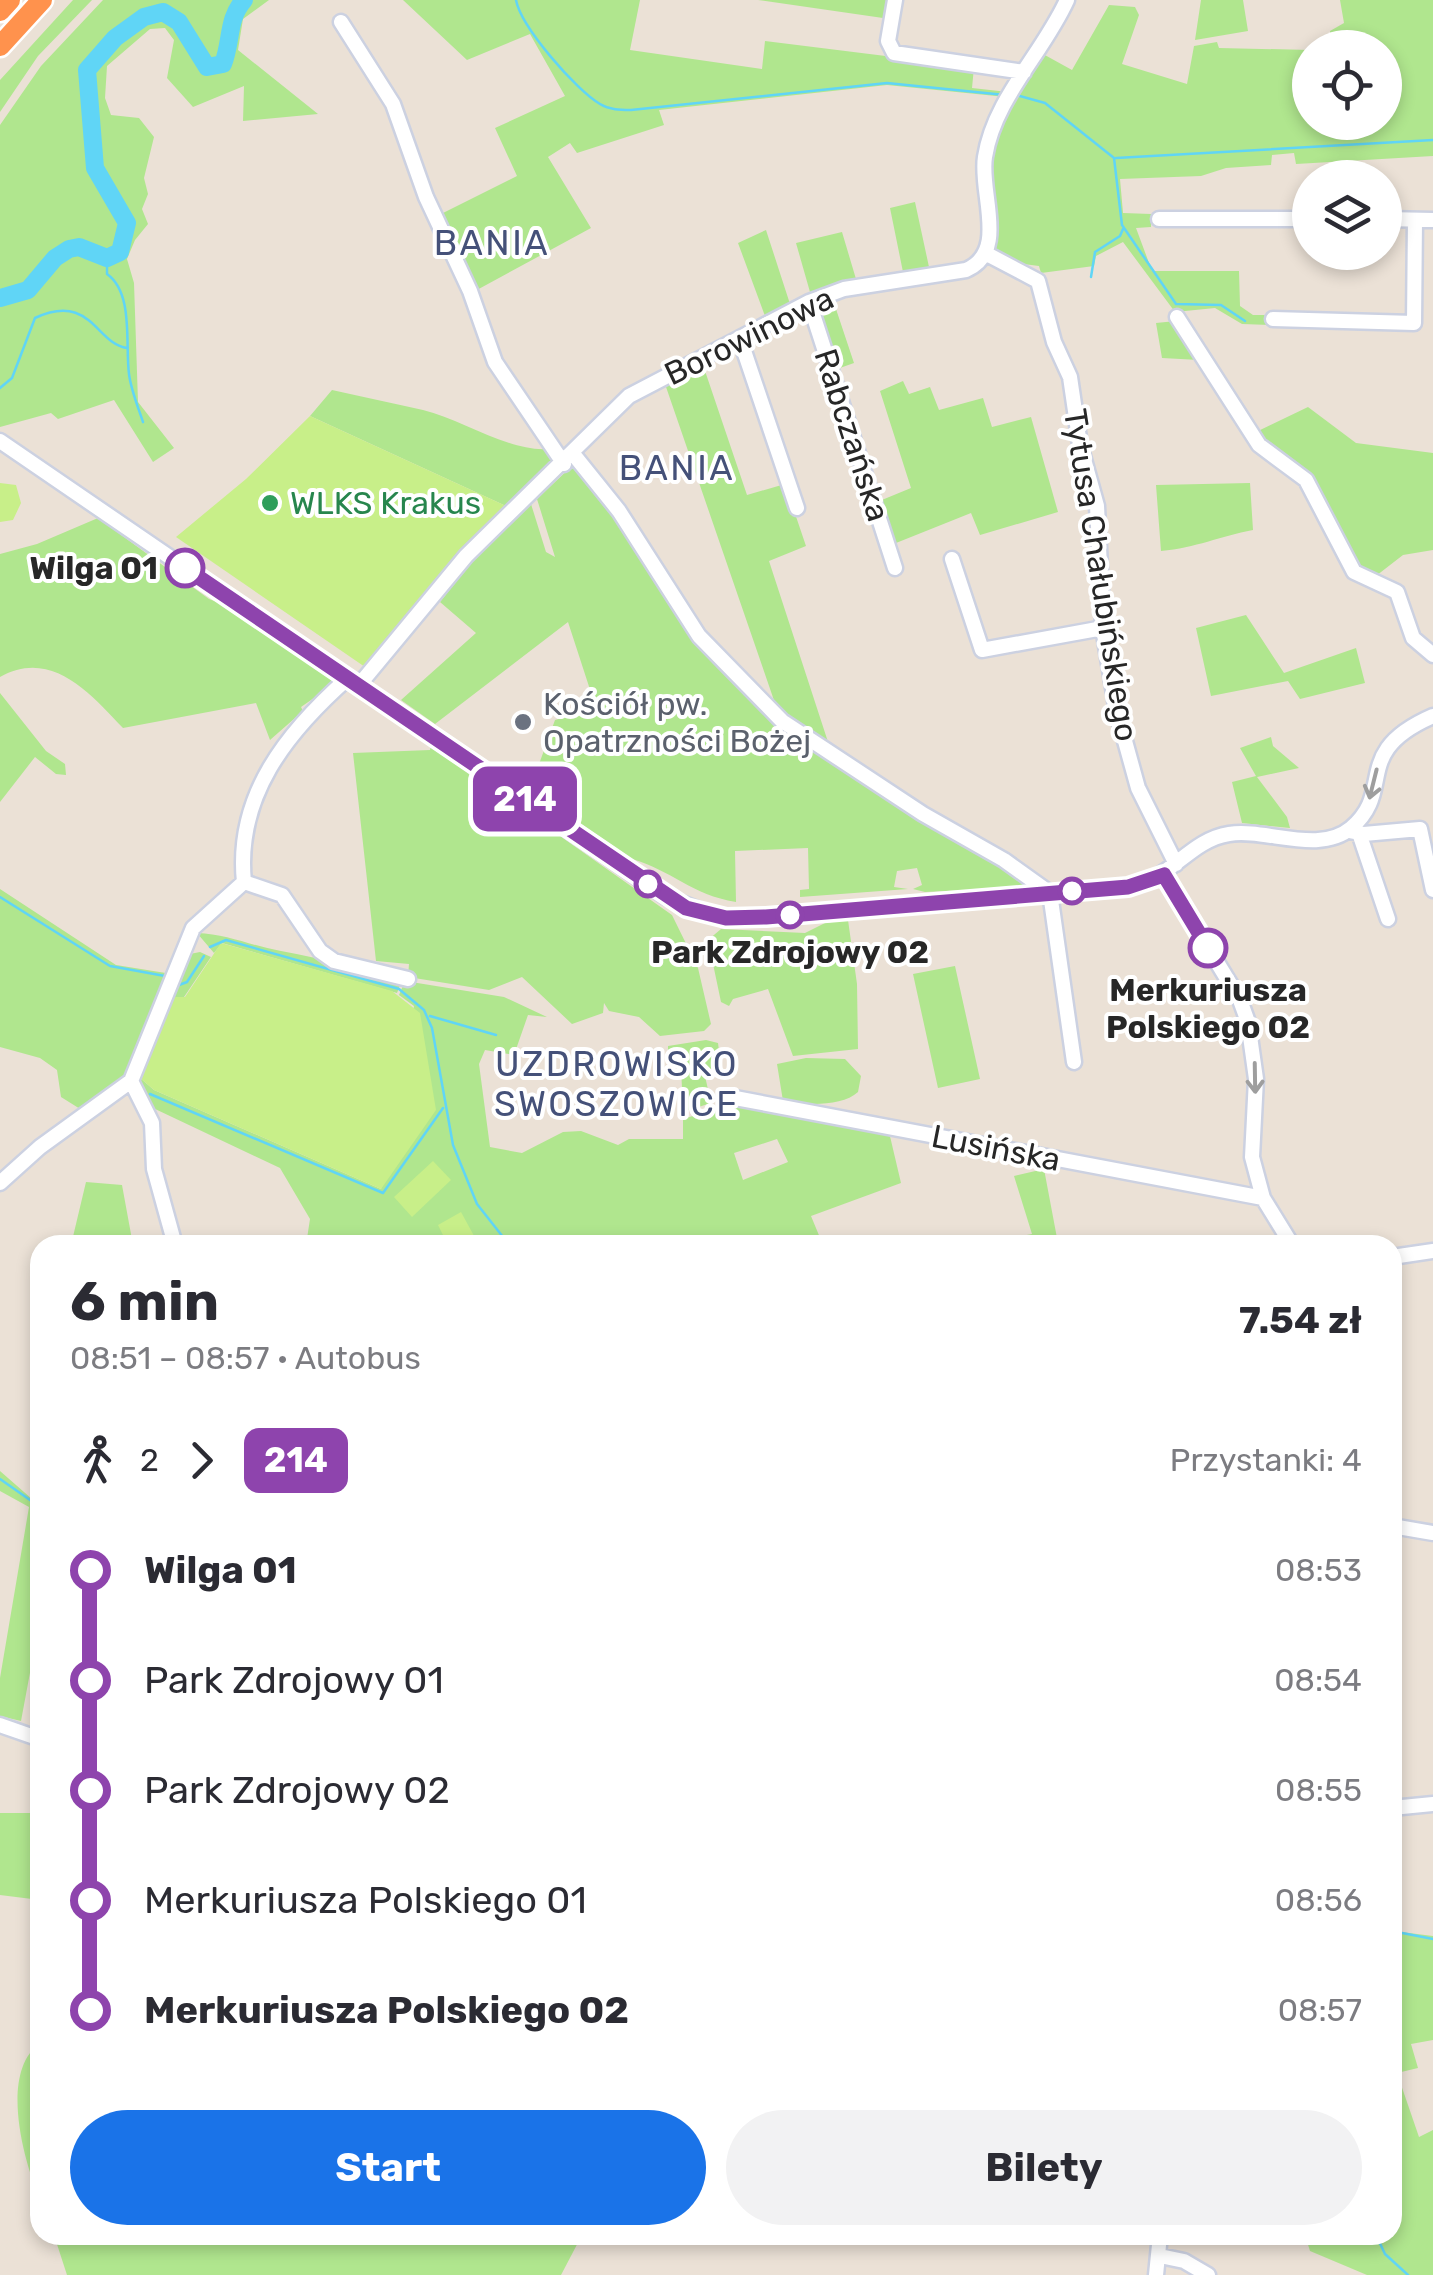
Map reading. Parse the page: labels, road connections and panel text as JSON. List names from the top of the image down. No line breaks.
{"streets":{"street":["Borowinowa","Rabczańska","Tytusa Chałubińskiego","Lusińska"]},"crossings":[["Borowinowa","Rabczańska"],["Borowinowa","Tytusa Chałubińskiego"]],"districts":["BANIA","BANIA","UZDROWISKO SWOSZOWICE"],"places":["WLKS Krakus","Wilga 01","Kościół pw. Opatrzności Bożej","Park Zdrojowy 02","Merkuriusza Polskiego 02"],"lines":["bus line 214"],"page":{"on_map":"214","heading":["6 min","08:51 – 08:57 · Autobus","7.54 zł"],"legs":["2","214","Przystanki: 4"],"list":[{"name":"Wilga 01","value":"08:53"},{"name":"Park Zdrojowy 01","value":"08:54"},{"name":"Park Zdrojowy 02","value":"08:55"},{"name":"Merkuriusza Polskiego 01","value":"08:56"},{"name":"Merkuriusza Polskiego 02","value":"08:57"}],"buttons":["Start","Bilety"]}}
